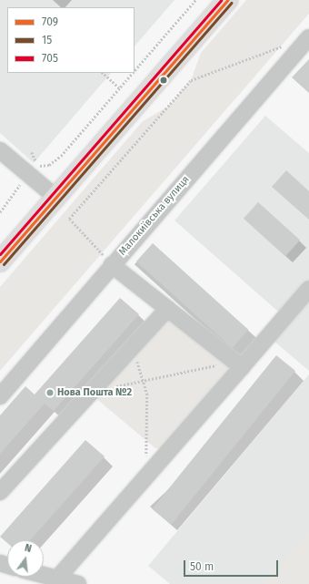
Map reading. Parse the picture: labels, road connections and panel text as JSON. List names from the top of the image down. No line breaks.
{"streets":{"street":["Малокиївська вулиця"]},"places":["Нова Пошта №2"],"lines":["transit line 709","transit line 705","transit line 15"],"legend":["709","15","705"],"scale_bar":"50 m","north":"top"}
